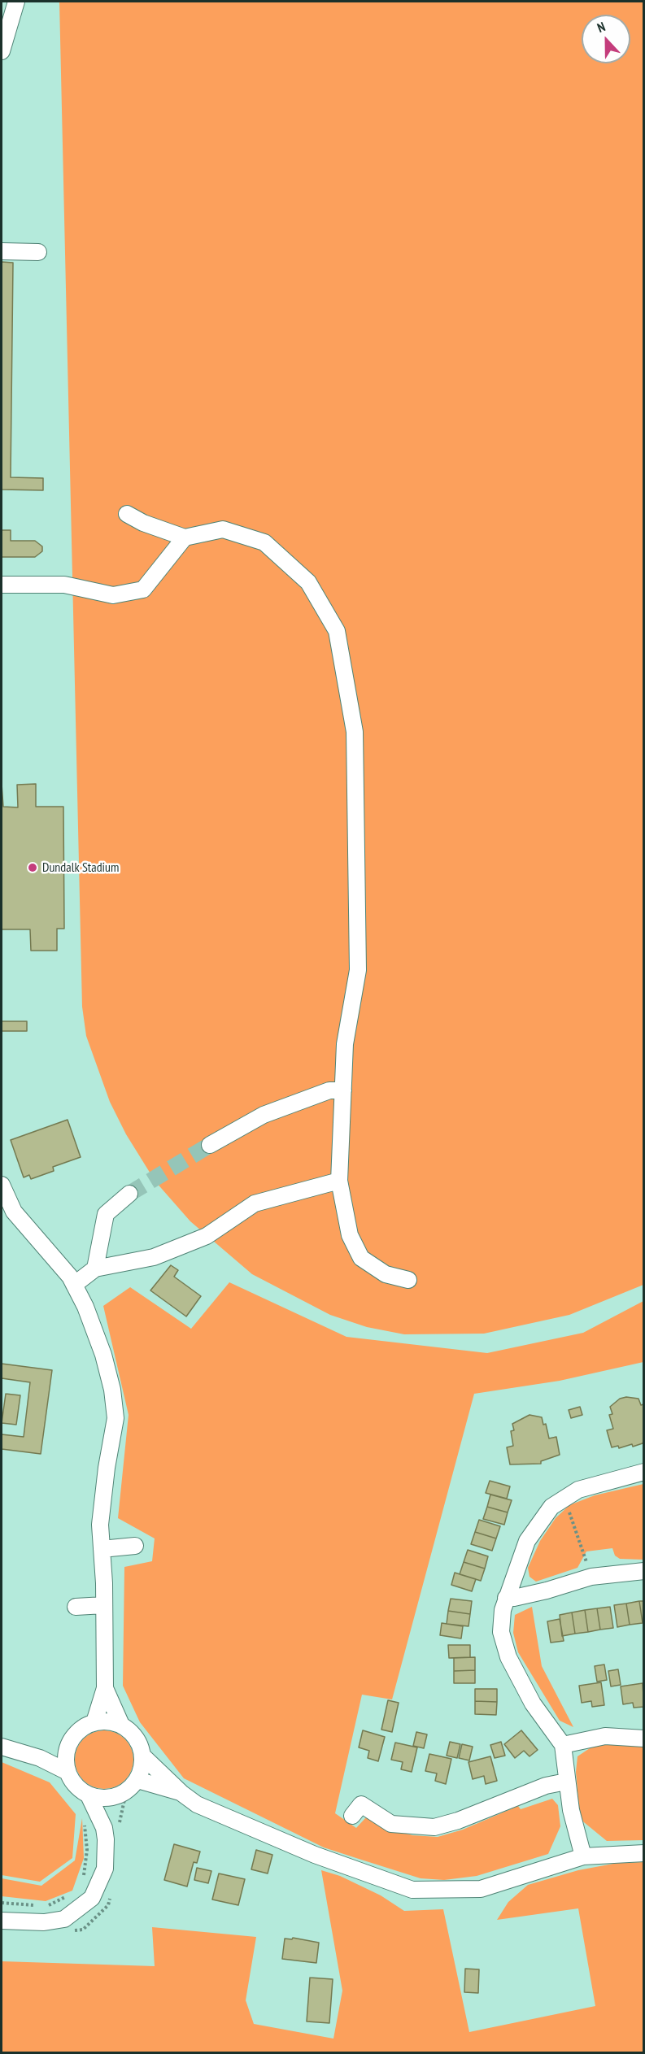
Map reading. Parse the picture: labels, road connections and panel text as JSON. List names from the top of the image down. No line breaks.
{"places":["Dundalk Stadium"],"north":"top"}
